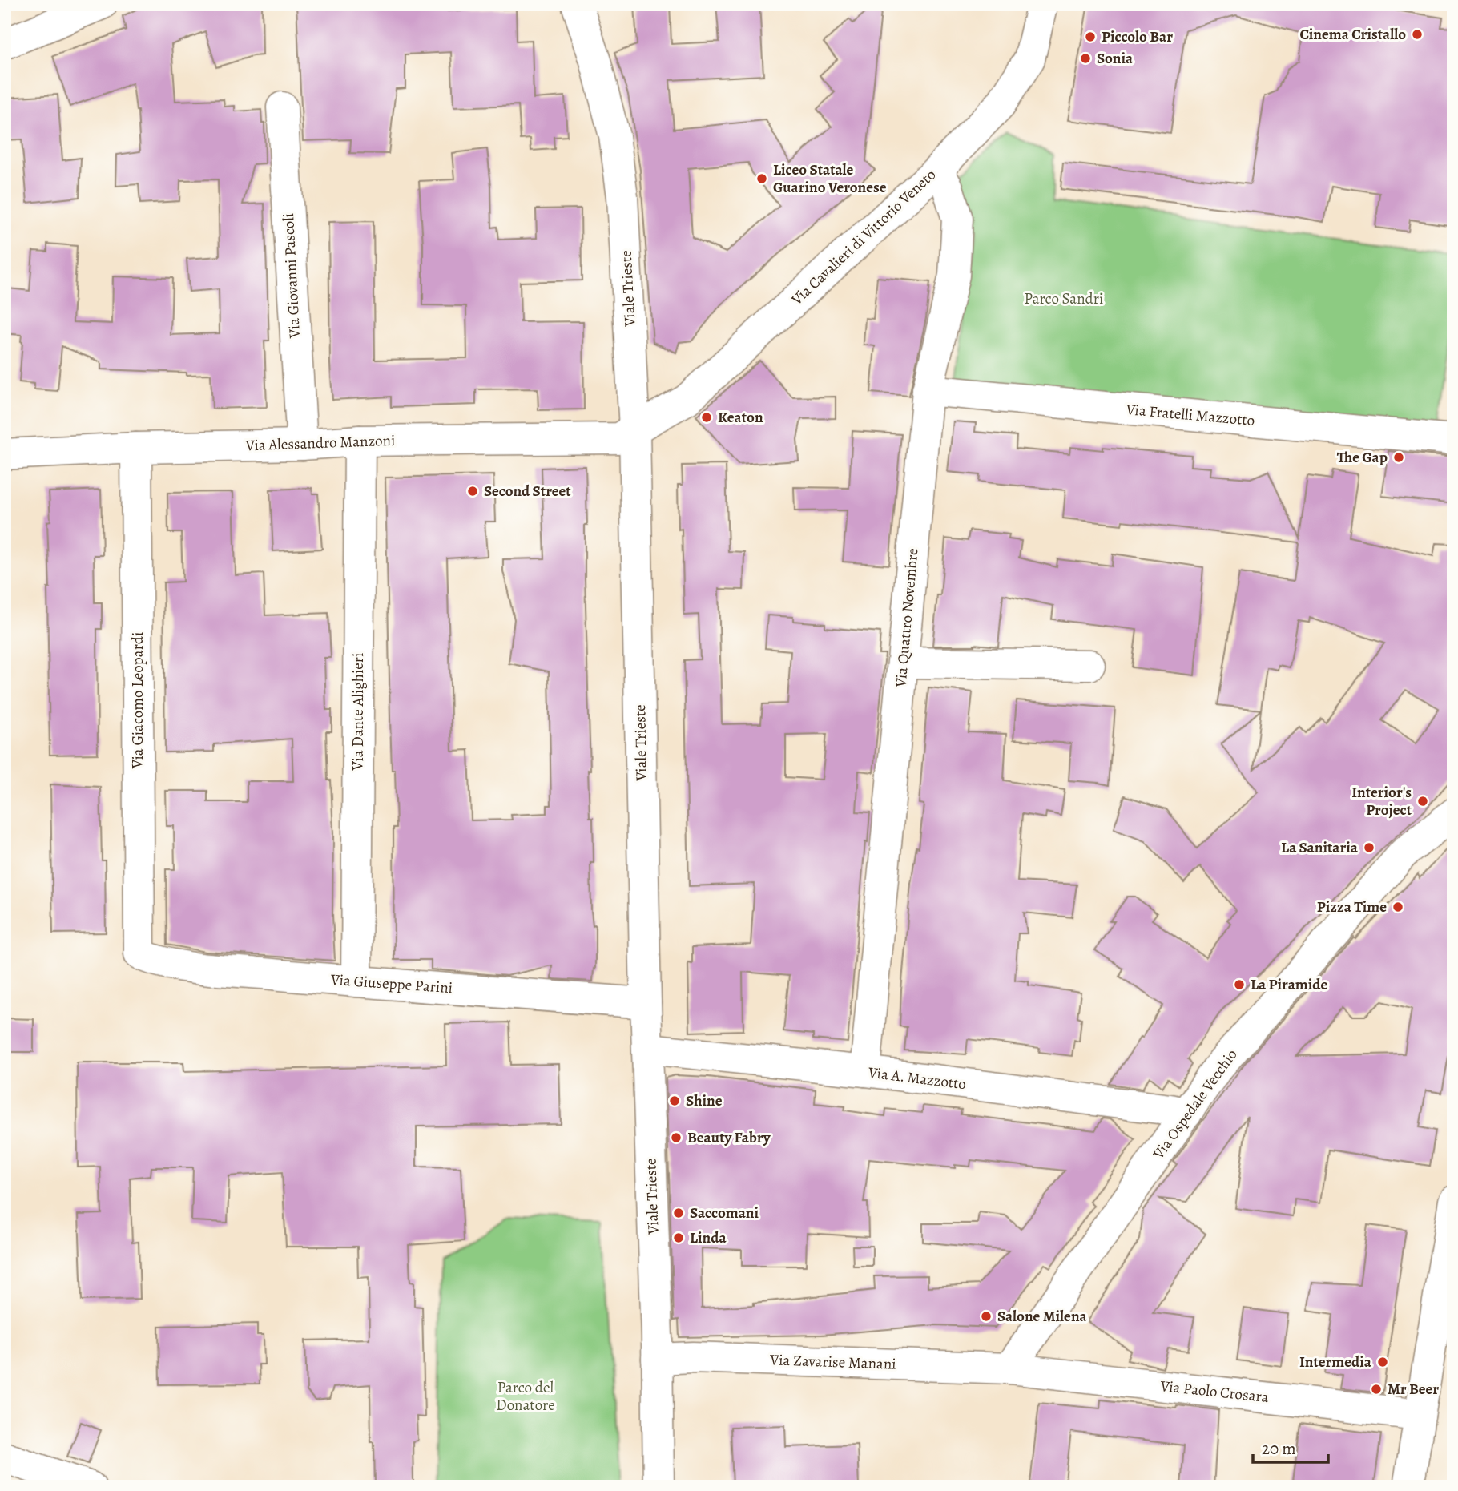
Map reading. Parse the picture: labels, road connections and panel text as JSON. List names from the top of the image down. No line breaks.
{"streets":{"street":["Via Cavalieri di Vittorio Veneto","Via Giovanni Pascoli","Viale Trieste","Via Fratelli Mazzotto","Via Alessandro Manzoni","Via Quattro Novembre","Via Giacomo Leopardi","Via Dante Alighieri","Via Giuseppe Parini","Via A. Mazzotto","Via Ospedale Vecchio","Via Zavarise Manani","Via Paolo Crosara"]},"crossings":[["Via Cavalieri di Vittorio Veneto","Viale Trieste"],["Via Cavalieri di Vittorio Veneto","Via Alessandro Manzoni"],["Via Cavalieri di Vittorio Veneto","Via Quattro Novembre"],["Via Giovanni Pascoli","Via Alessandro Manzoni"],["Viale Trieste","Via Alessandro Manzoni"],["Viale Trieste","Via Giuseppe Parini"],["Viale Trieste","Via A. Mazzotto"],["Viale Trieste","Via Zavarise Manani"],["Via Fratelli Mazzotto","Via Quattro Novembre"],["Via Alessandro Manzoni","Via Giacomo Leopardi"],["Via Alessandro Manzoni","Via Dante Alighieri"],["Via Quattro Novembre","Via A. Mazzotto"],["Via Giacomo Leopardi","Via Giuseppe Parini"],["Via Dante Alighieri","Via Giuseppe Parini"],["Via A. Mazzotto","Via Ospedale Vecchio"],["Via Ospedale Vecchio","Via Zavarise Manani"],["Via Ospedale Vecchio","Via Paolo Crosara"],["Via Zavarise Manani","Via Paolo Crosara"]],"parks":["Parco Sandri","Parco del Donatore"],"places":["Cinema Cristallo","Piccolo Bar","Sonia","Liceo Statale Guarino Veronese","Keaton","The Gap","Second Street","Interior's Project","La Sanitaria","Pizza Time","La Piramide","Shine","Beauty Fabry","Saccomani","Linda","Salone Milena","Intermedia","Mr Beer"],"scale_bar":"20 m"}
